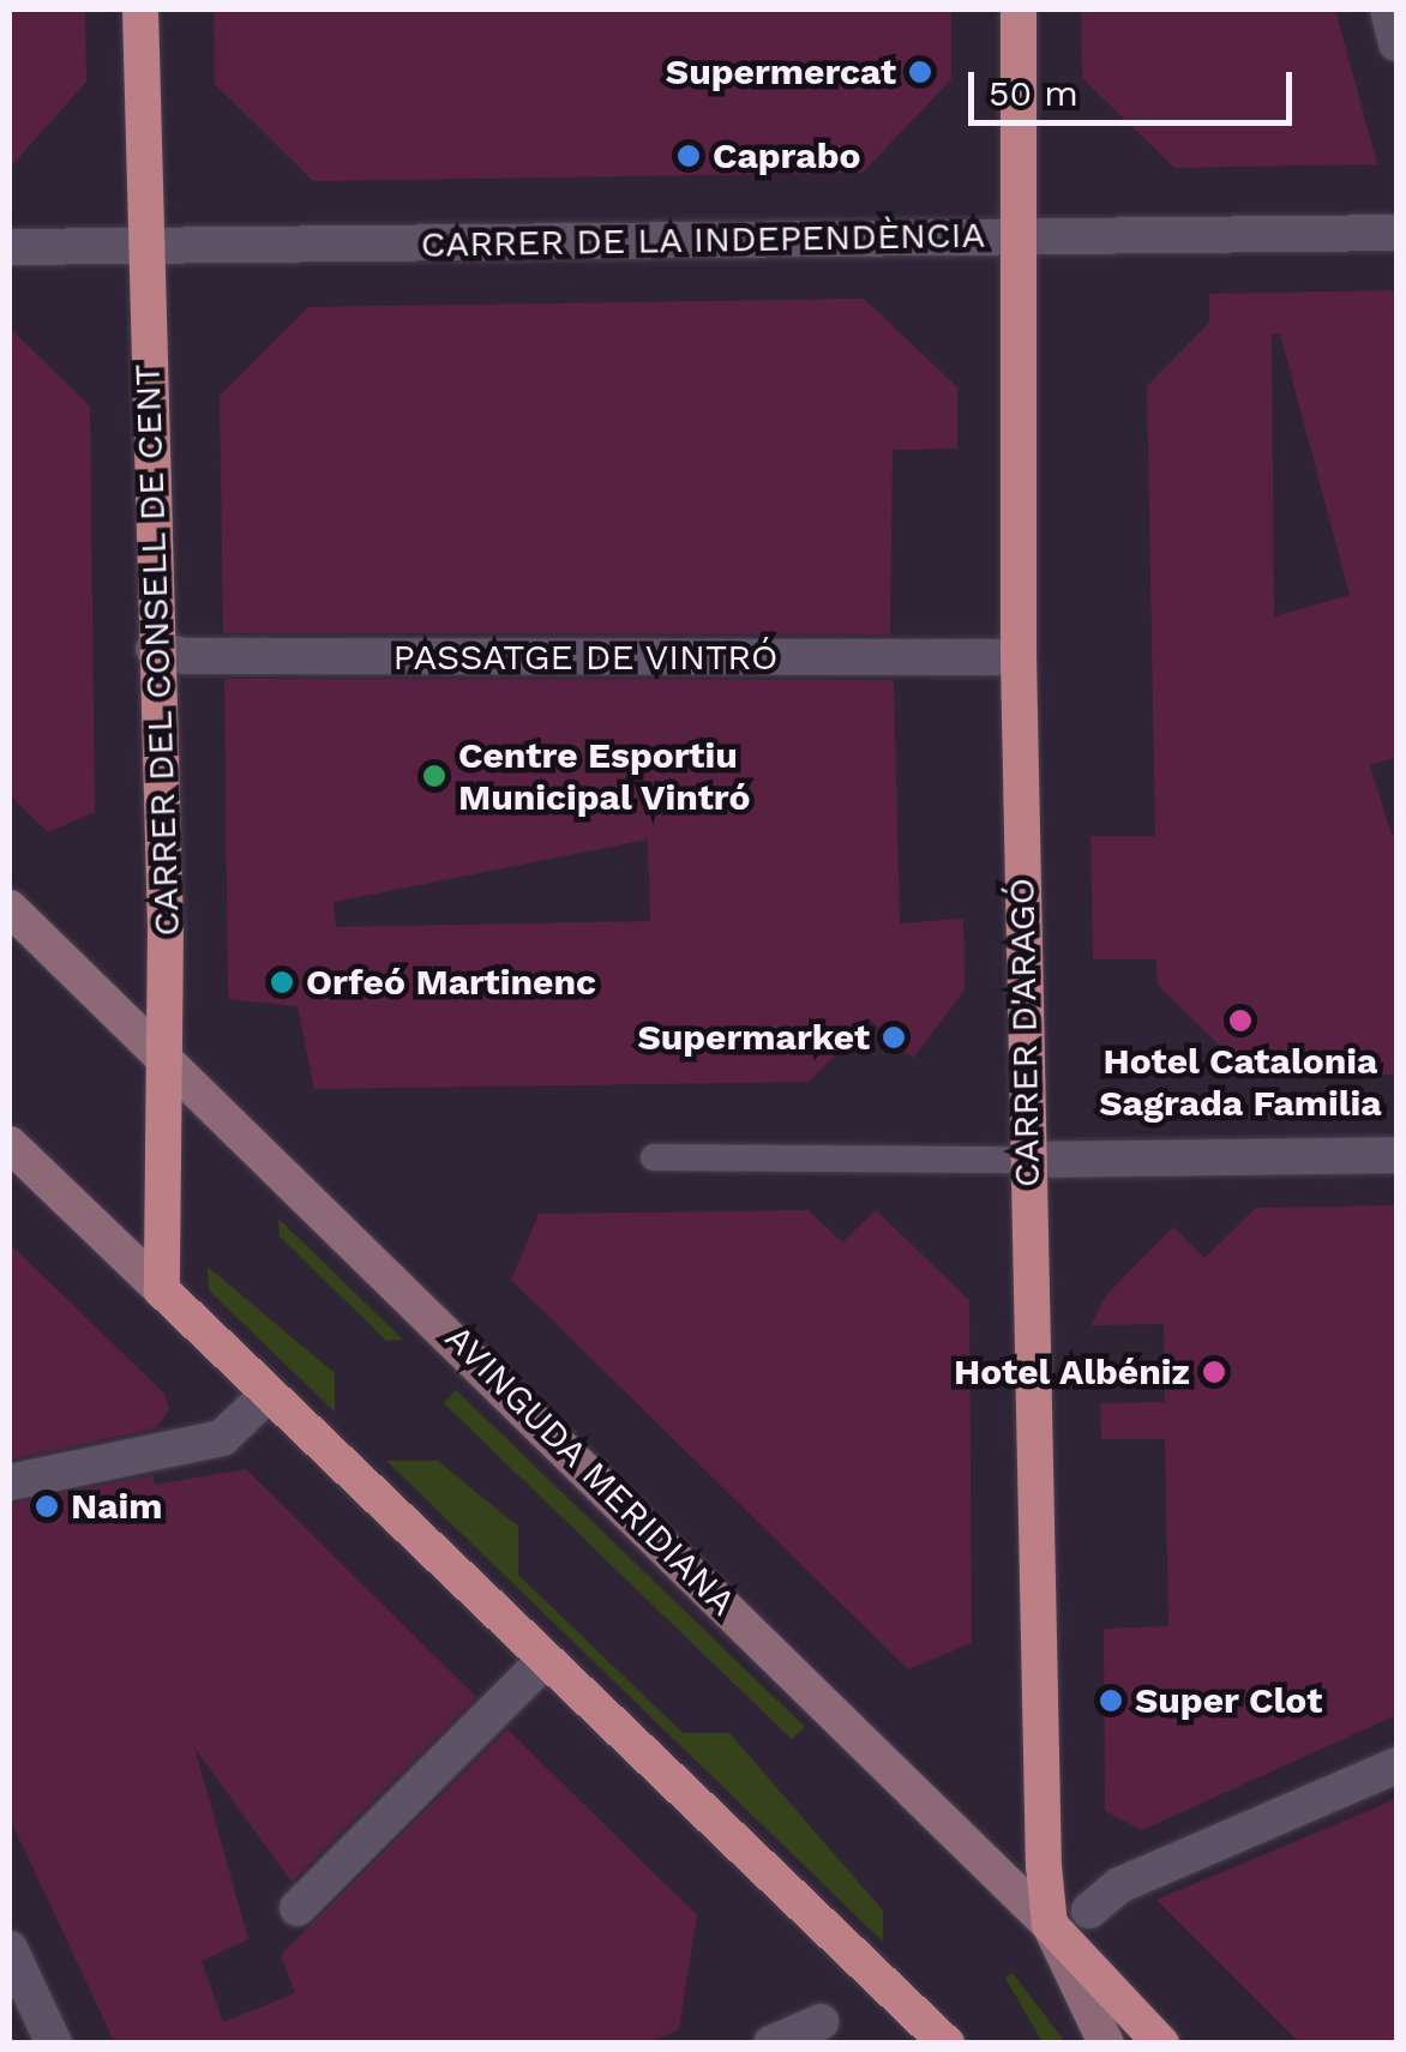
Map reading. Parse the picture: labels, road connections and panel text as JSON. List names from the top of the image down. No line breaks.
{"streets":{"main road":["CARRER DEL CONSELL DE CENT","CARRER D'ARAGÓ","AVINGUDA MERIDIANA"],"street":["CARRER DE LA INDEPENDÈNCIA","PASSATGE DE VINTRÓ"]},"crossings":[["CARRER DE LA INDEPENDÈNCIA","CARRER DEL CONSELL DE CENT"],["CARRER DE LA INDEPENDÈNCIA","CARRER D'ARAGÓ"],["CARRER DEL CONSELL DE CENT","PASSATGE DE VINTRÓ"],["CARRER DEL CONSELL DE CENT","AVINGUDA MERIDIANA"],["PASSATGE DE VINTRÓ","CARRER D'ARAGÓ"],["CARRER D'ARAGÓ","AVINGUDA MERIDIANA"]],"places":["Supermercat","Caprabo","Centre Esportiu Municipal Vintró","Orfeó Martinenc","Hotel Catalonia Sagrada Familia","Supermarket","Hotel Albéniz","Naim","Super Clot"],"scale_bar":"50 m"}
